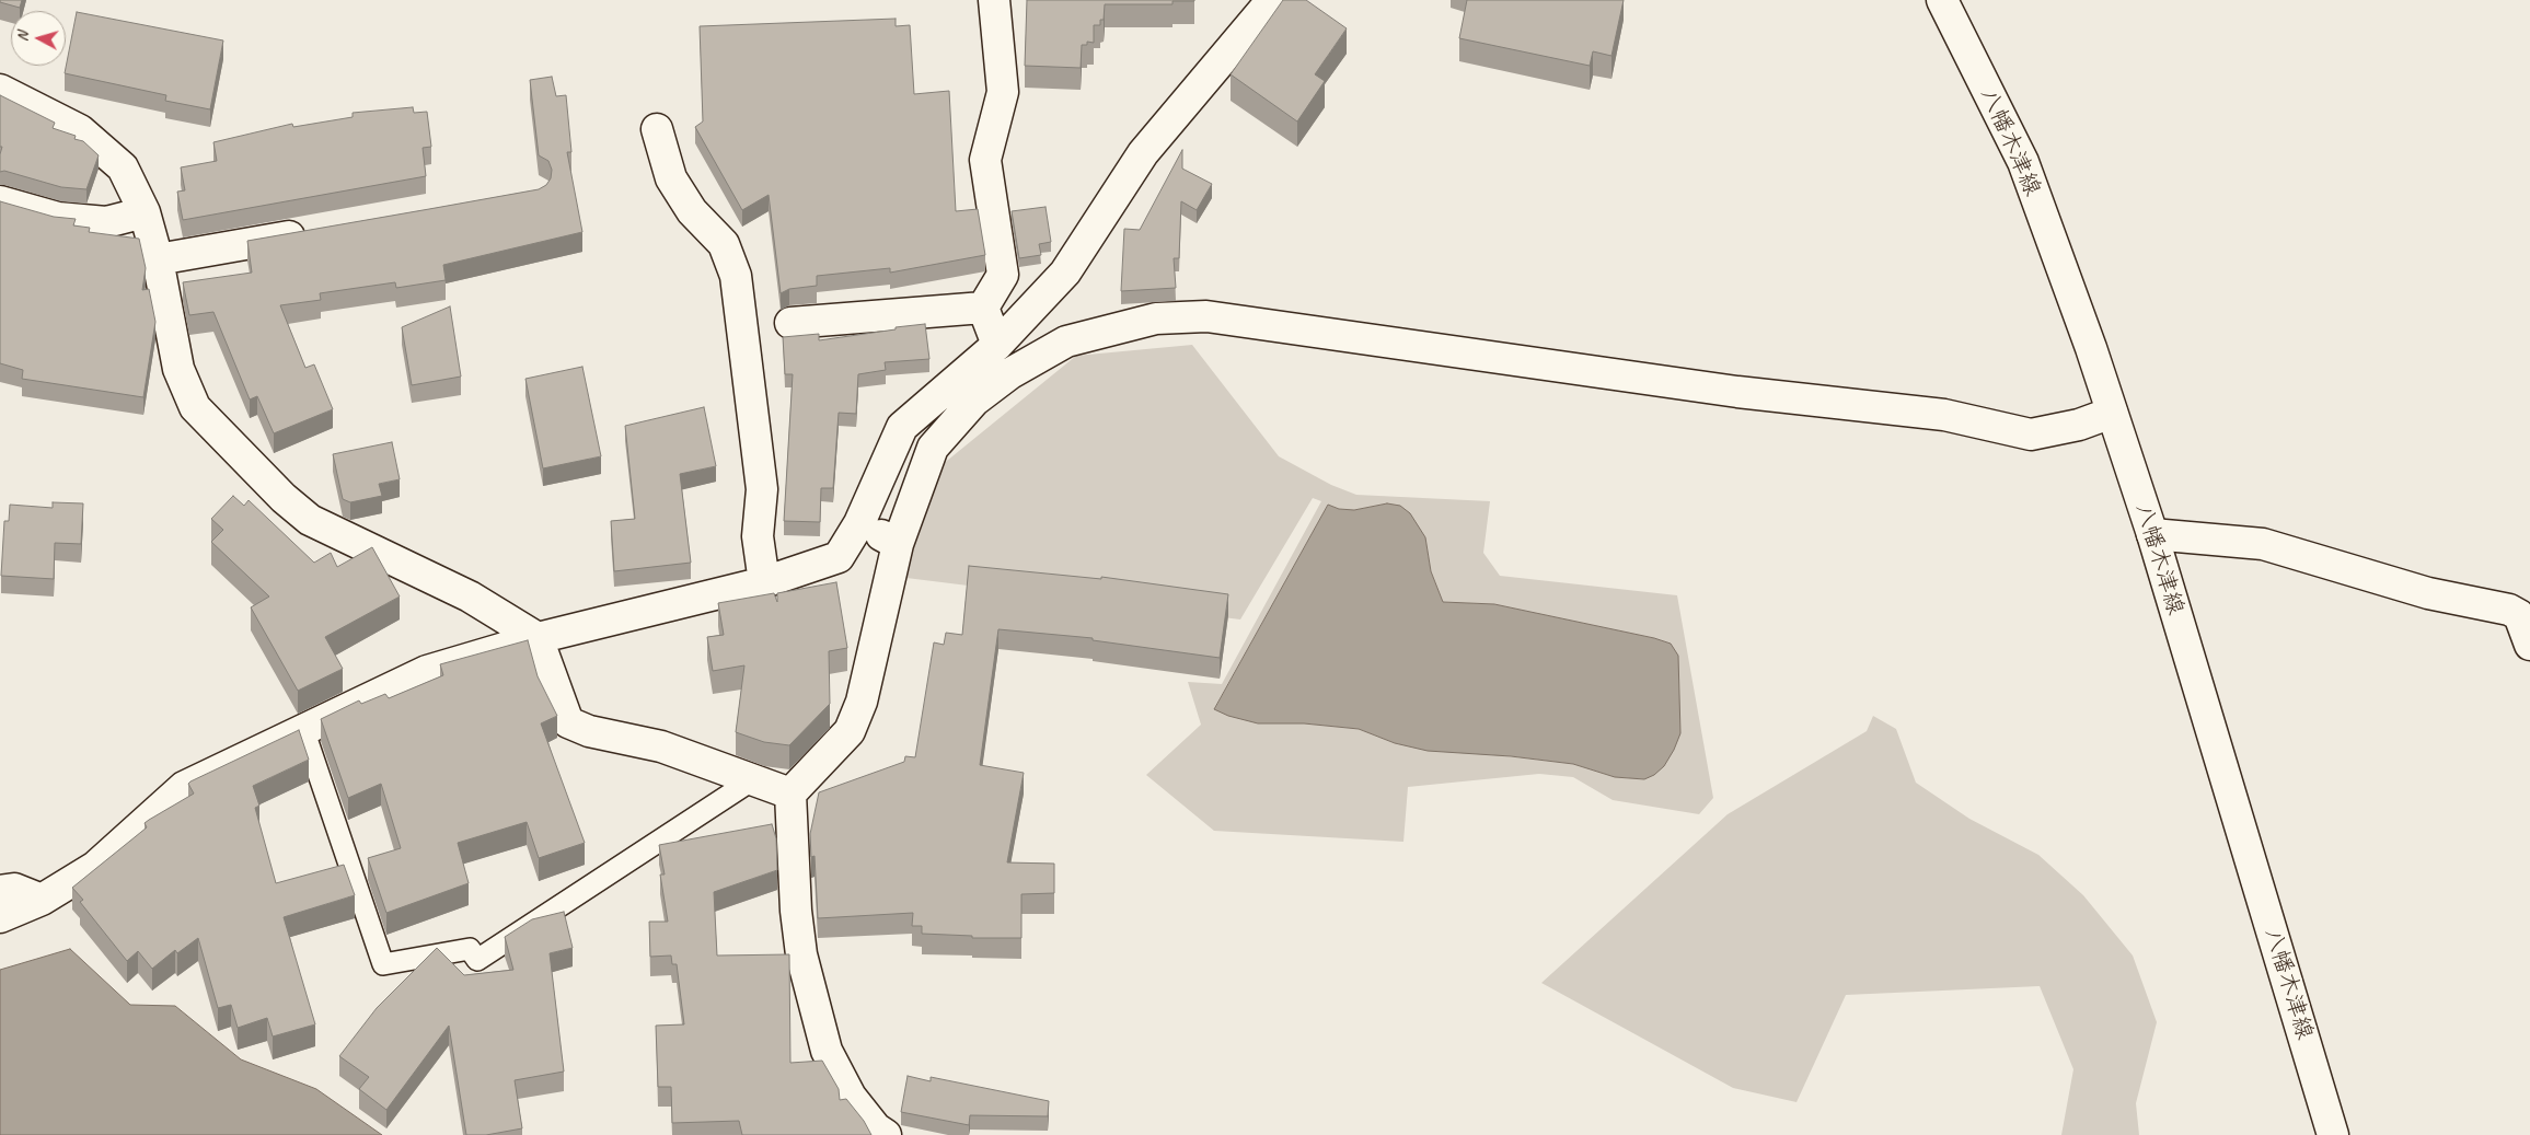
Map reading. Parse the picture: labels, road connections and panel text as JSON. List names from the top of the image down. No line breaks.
{"streets":{"street":["八幡木津線"]},"north":"left"}
